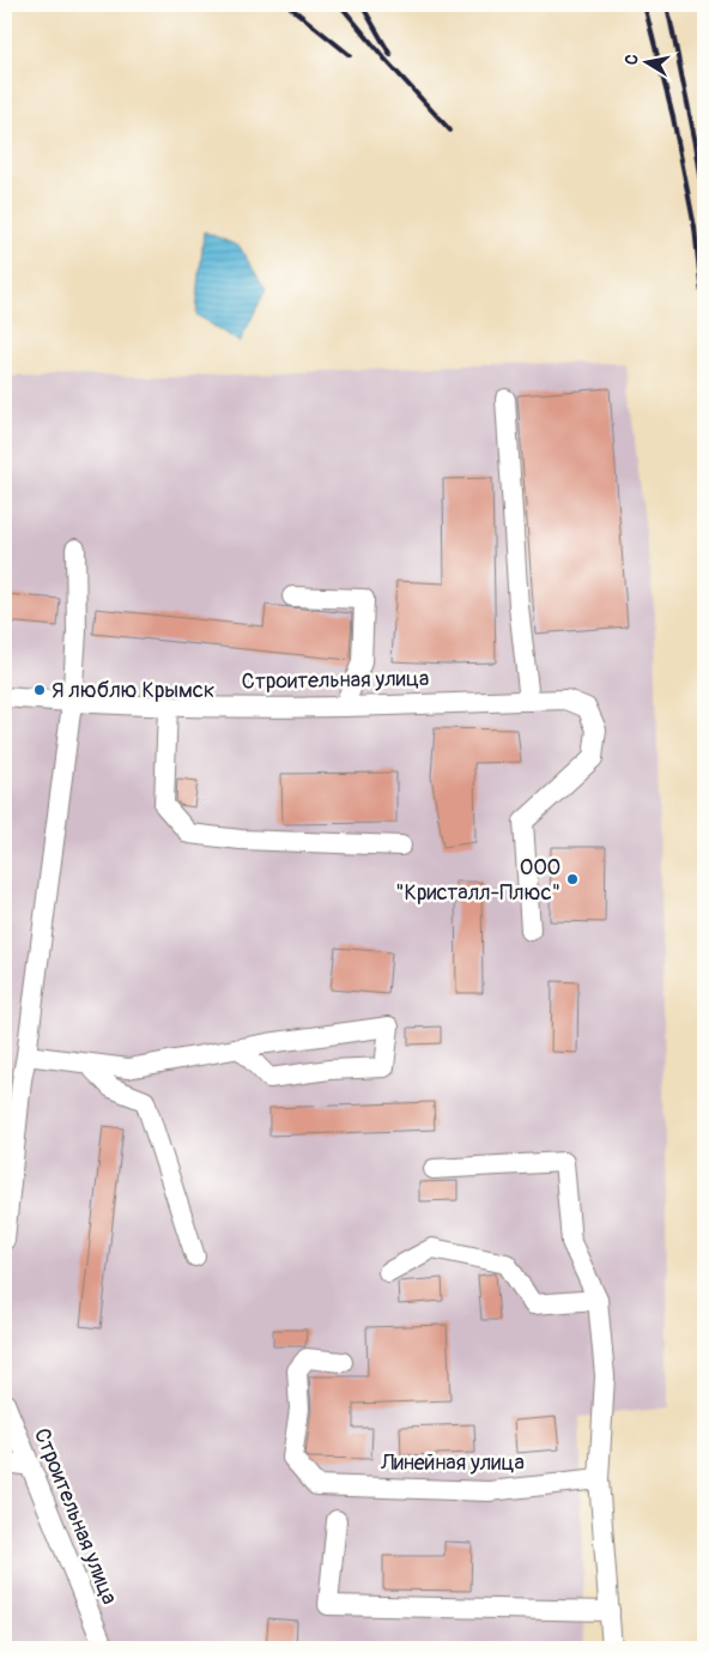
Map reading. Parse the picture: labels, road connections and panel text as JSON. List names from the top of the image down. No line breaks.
{"streets":{"street":["Строительная улица","Линейная улица"]},"places":["Я люблю Крымск","ООО \"Кристалл-Плюс\""],"north":"left"}
